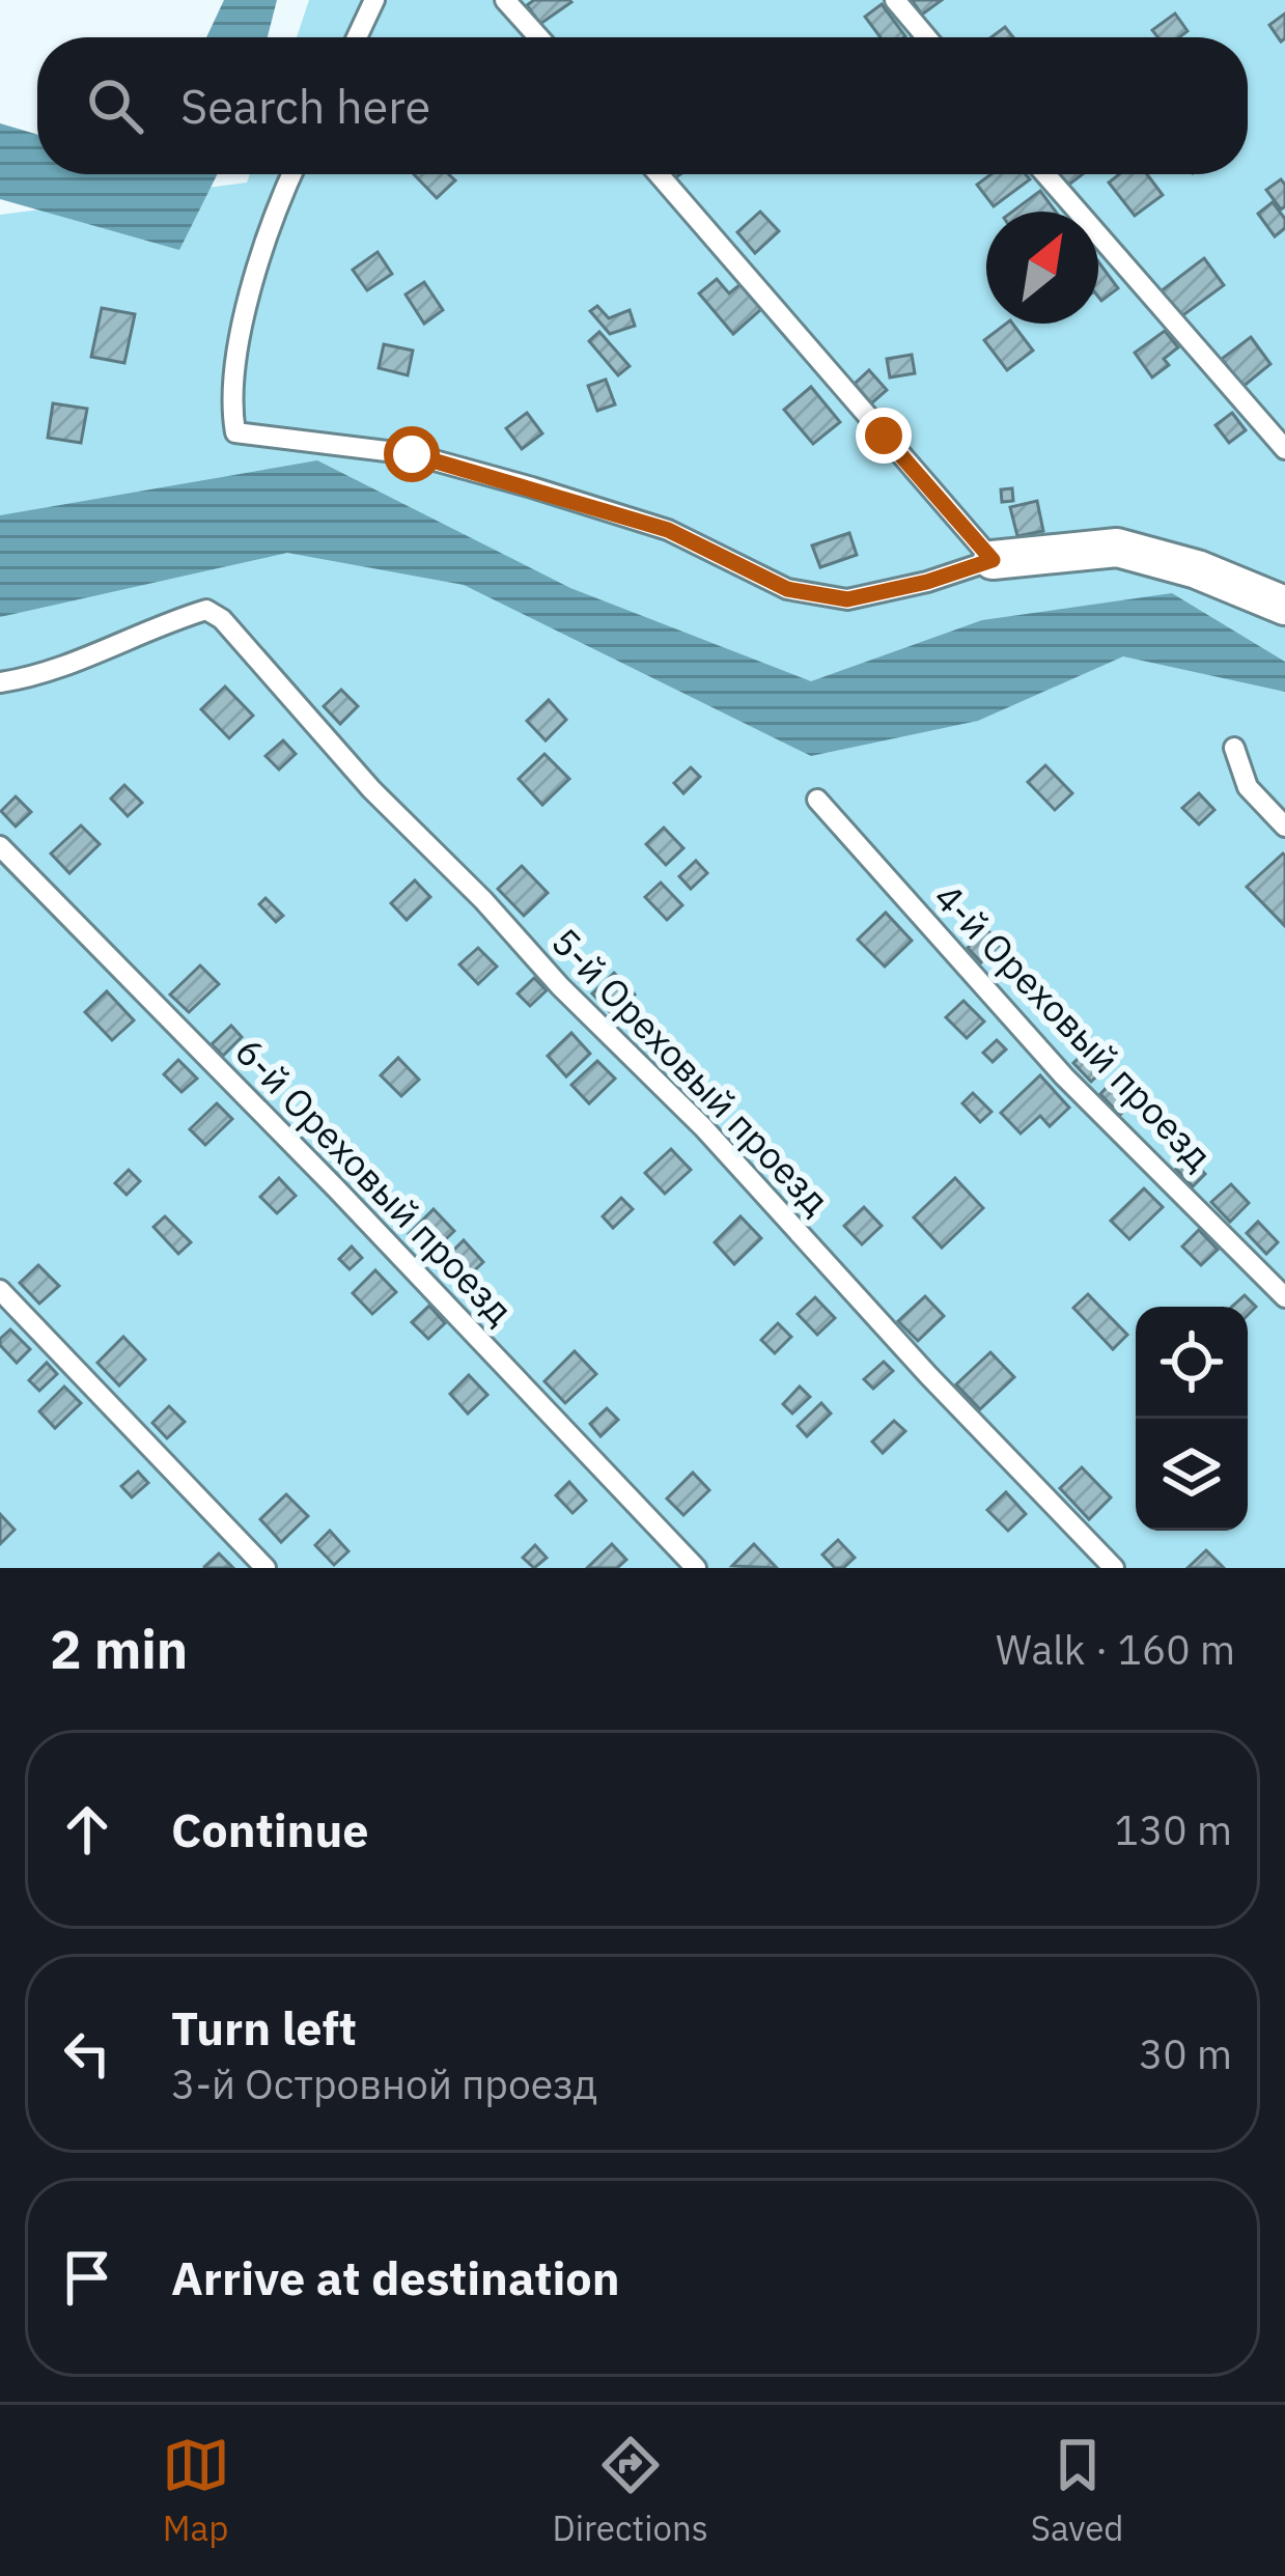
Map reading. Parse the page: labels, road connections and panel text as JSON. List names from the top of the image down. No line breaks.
{"streets":{"lane":["4-й Ореховый проезд","5-й Ореховый проезд","6-й Ореховый проезд"]},"north":"top right","page":{"search":"Search here","heading":["2 min","Walk · 160 m"],"list":[["Continue","130 m"],["Turn left","3-й Островной проезд","30 m"],"Arrive at destination"],"nav":["Map","Directions","Saved"]}}
